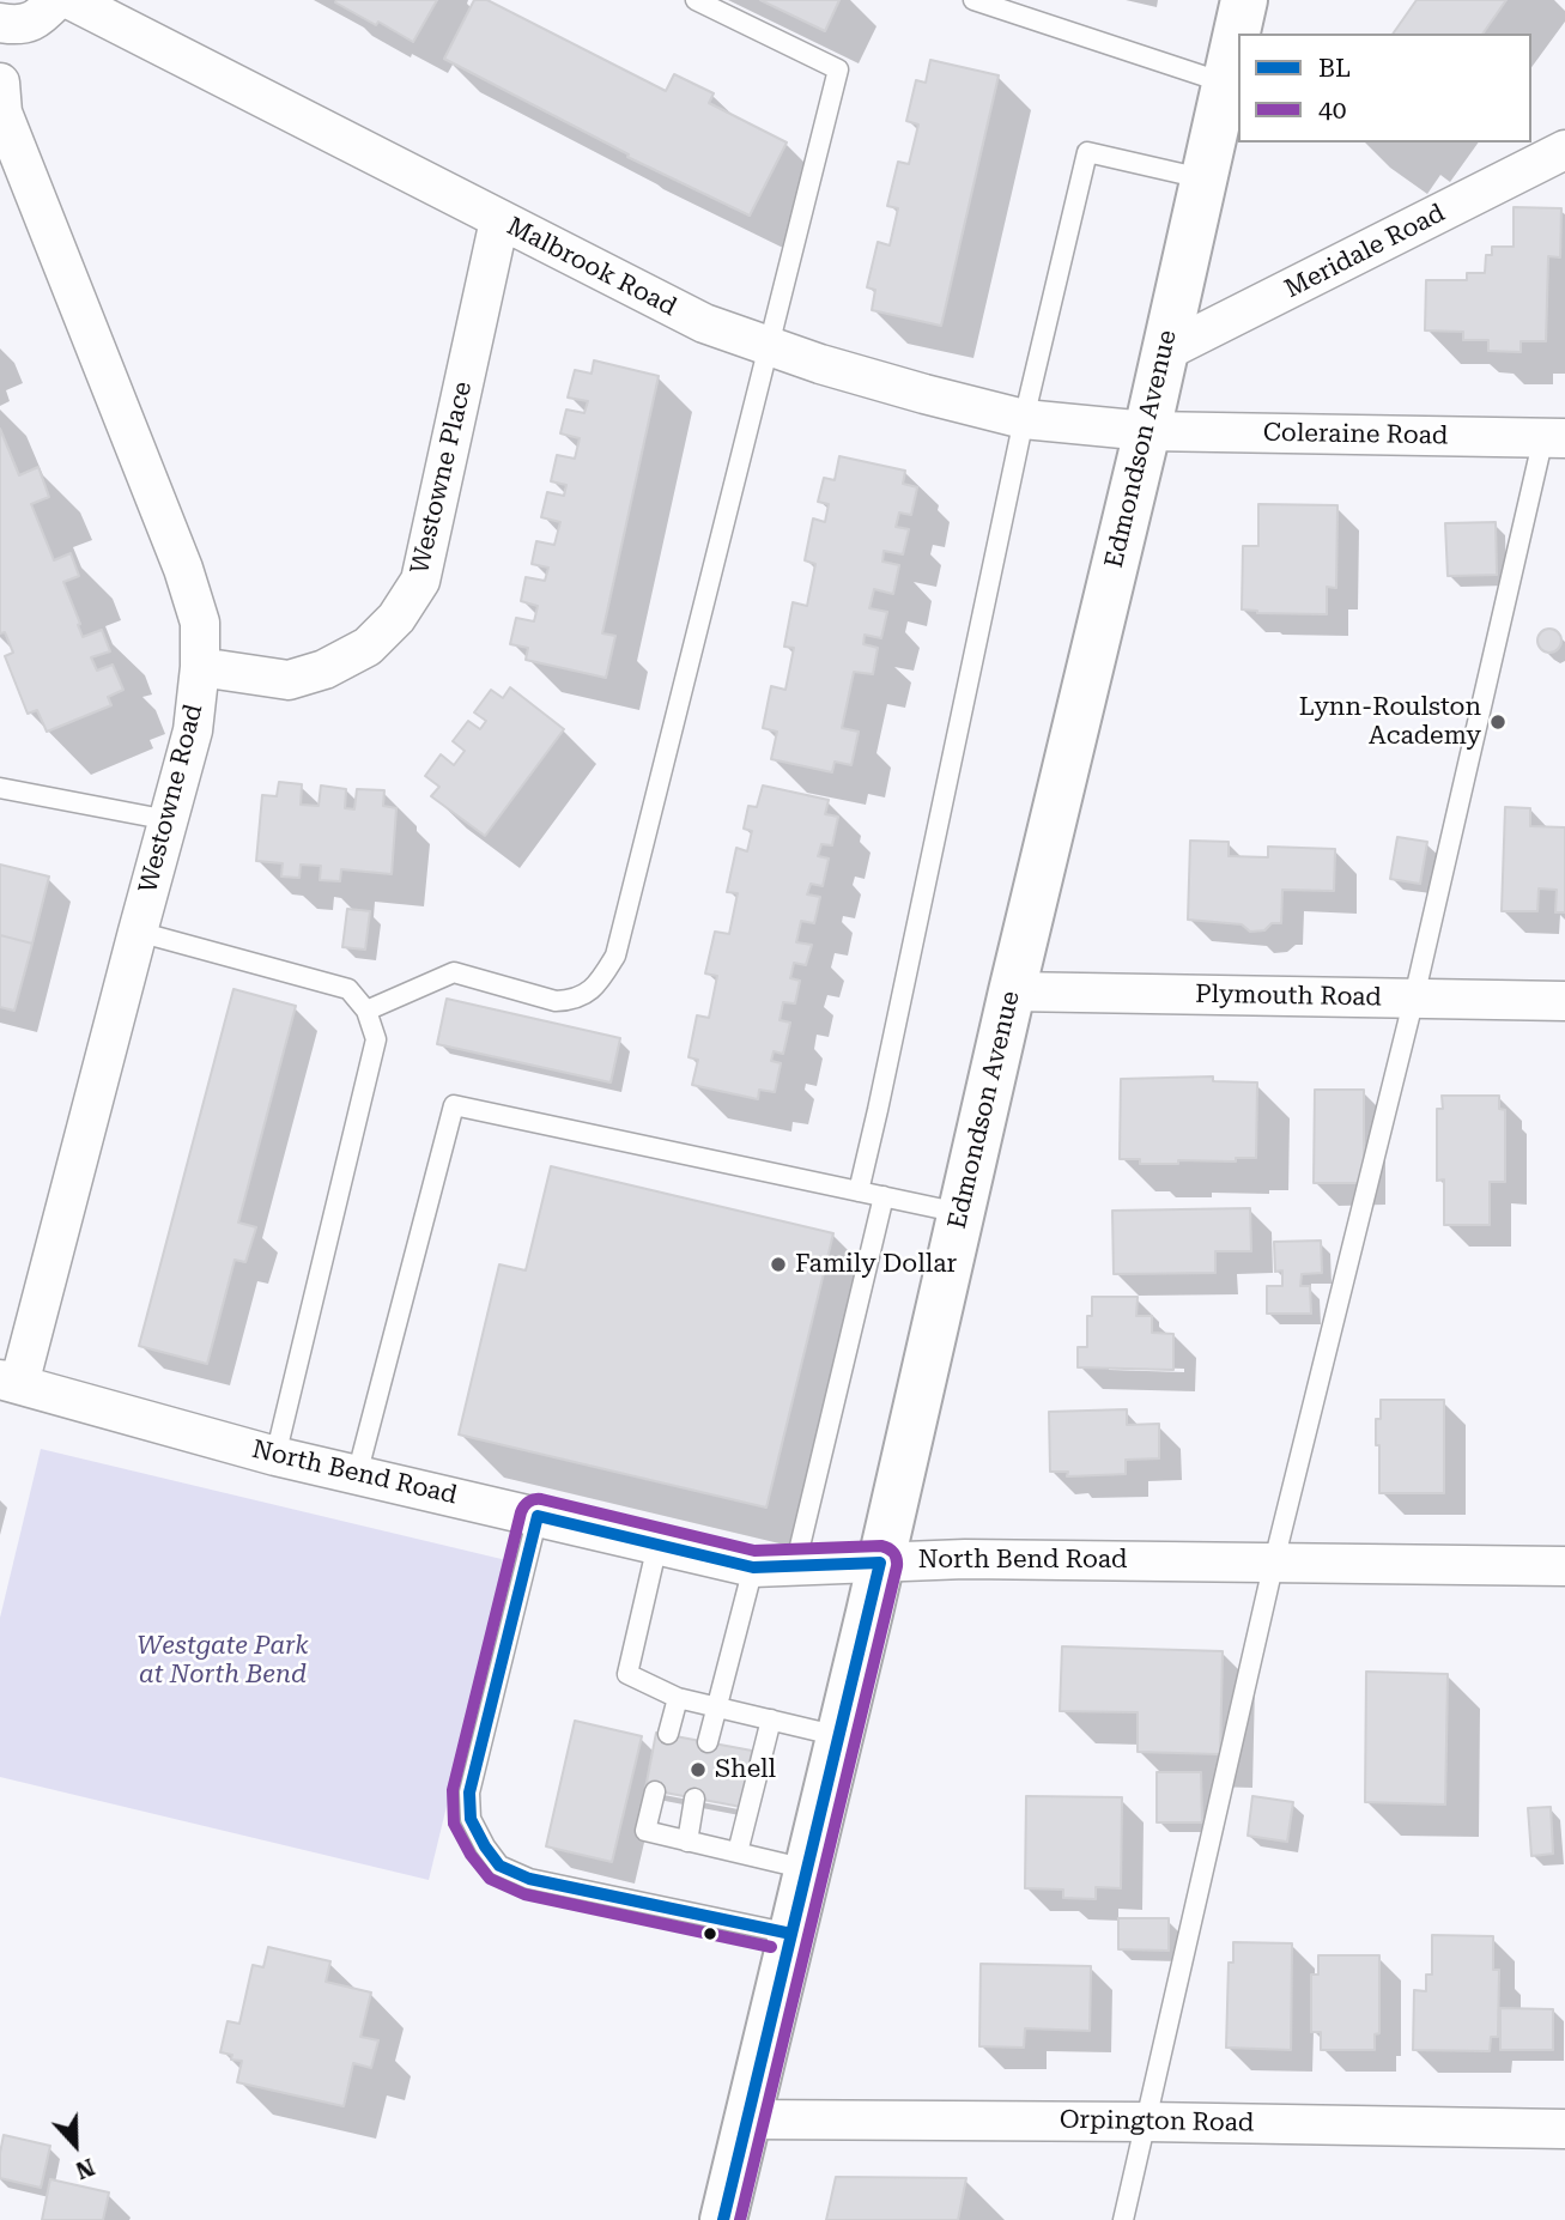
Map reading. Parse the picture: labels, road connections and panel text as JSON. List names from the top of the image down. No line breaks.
{"streets":{"main road":["Edmondson Avenue"],"street":["Meridale Road","Malbrook Road","Coleraine Road","Westowne Place","Westowne Road","Plymouth Road","North Bend Road","Orpington Road"]},"crossings":[["Meridale Road","Edmondson Avenue"],["Malbrook Road","Coleraine Road"],["Malbrook Road","Edmondson Avenue"],["Malbrook Road","Westowne Place"],["Coleraine Road","Edmondson Avenue"],["Edmondson Avenue","Plymouth Road"],["Edmondson Avenue","North Bend Road"],["Edmondson Avenue","Orpington Road"],["Westowne Place","Westowne Road"],["Westowne Road","North Bend Road"]],"parks":["Westgate Park at North Bend"],"places":["Lynn-Roulston Academy","Family Dollar","Shell"],"lines":["transit line 40","transit line BL"],"legend":["BL","40"],"north":"bottom"}
